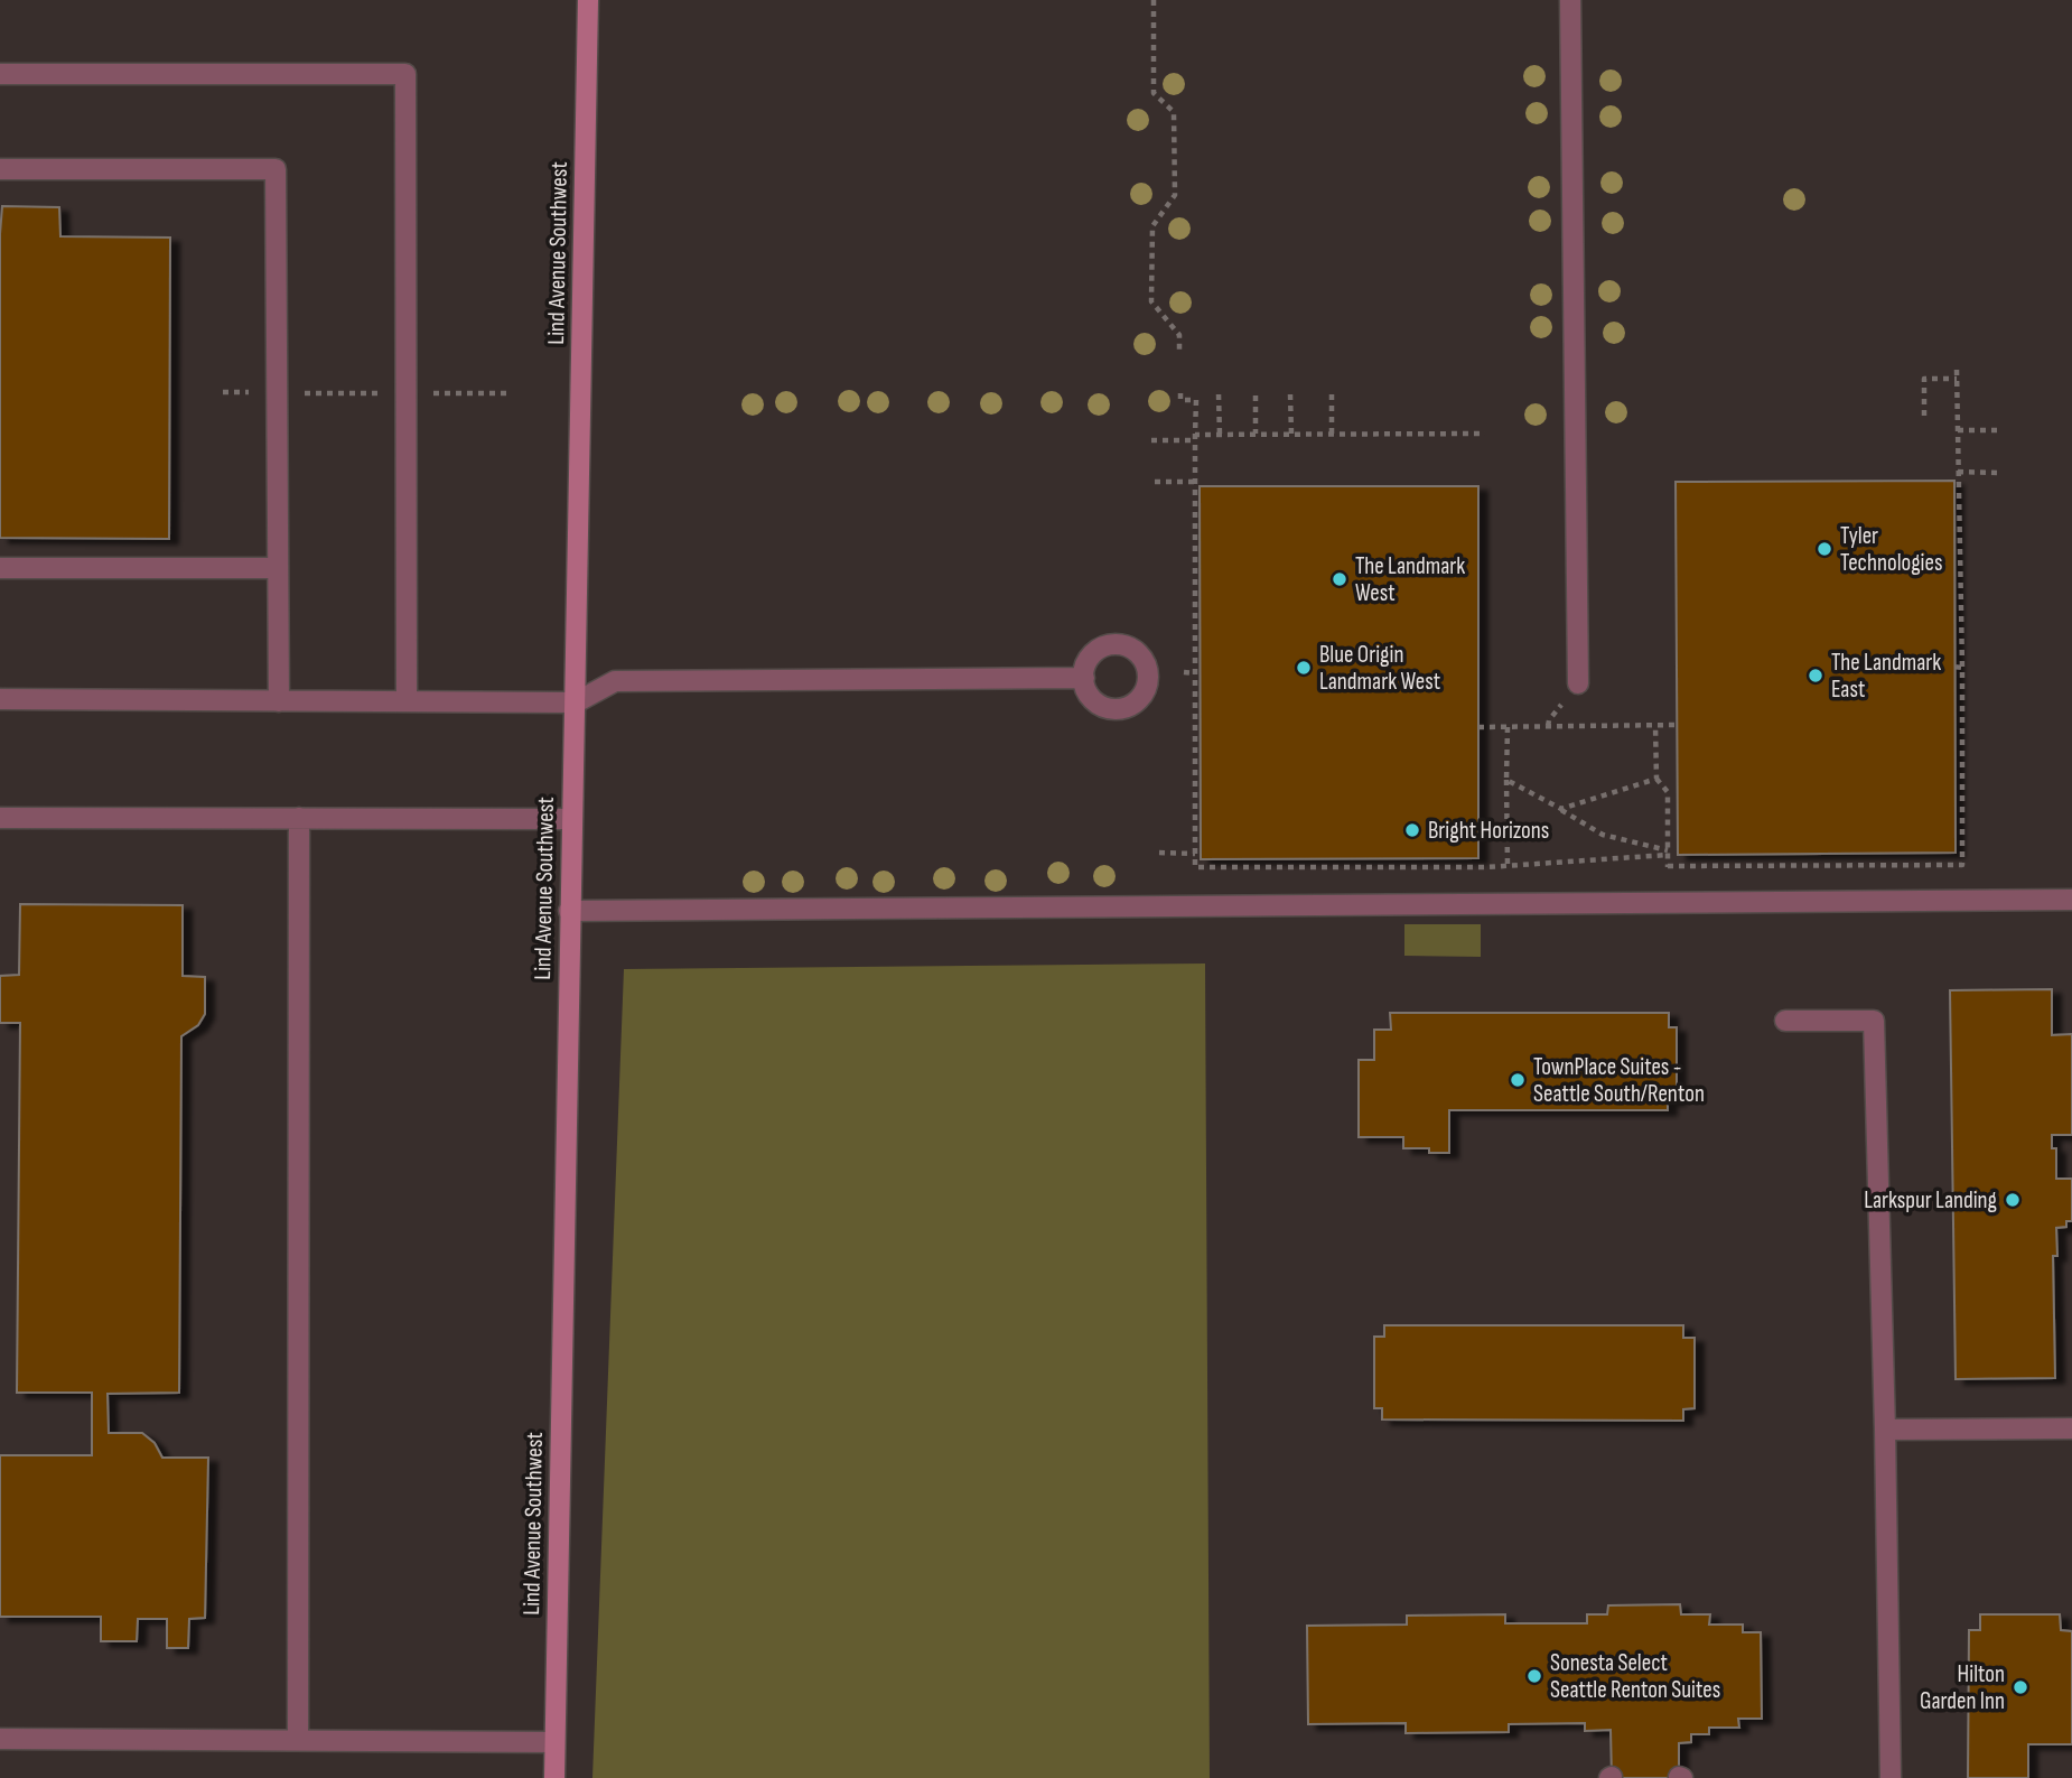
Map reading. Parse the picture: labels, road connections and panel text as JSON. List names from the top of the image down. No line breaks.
{"streets":{"main road":["Lind Avenue Southwest"]},"places":["Tyler Technologies","The Landmark West","Blue Origin Landmark West","The Landmark East","Bright Horizons","TownPlace Suites - Seattle South/Renton","Larkspur Landing","Sonesta Select Seattle Renton Suites","Hilton Garden Inn"]}
